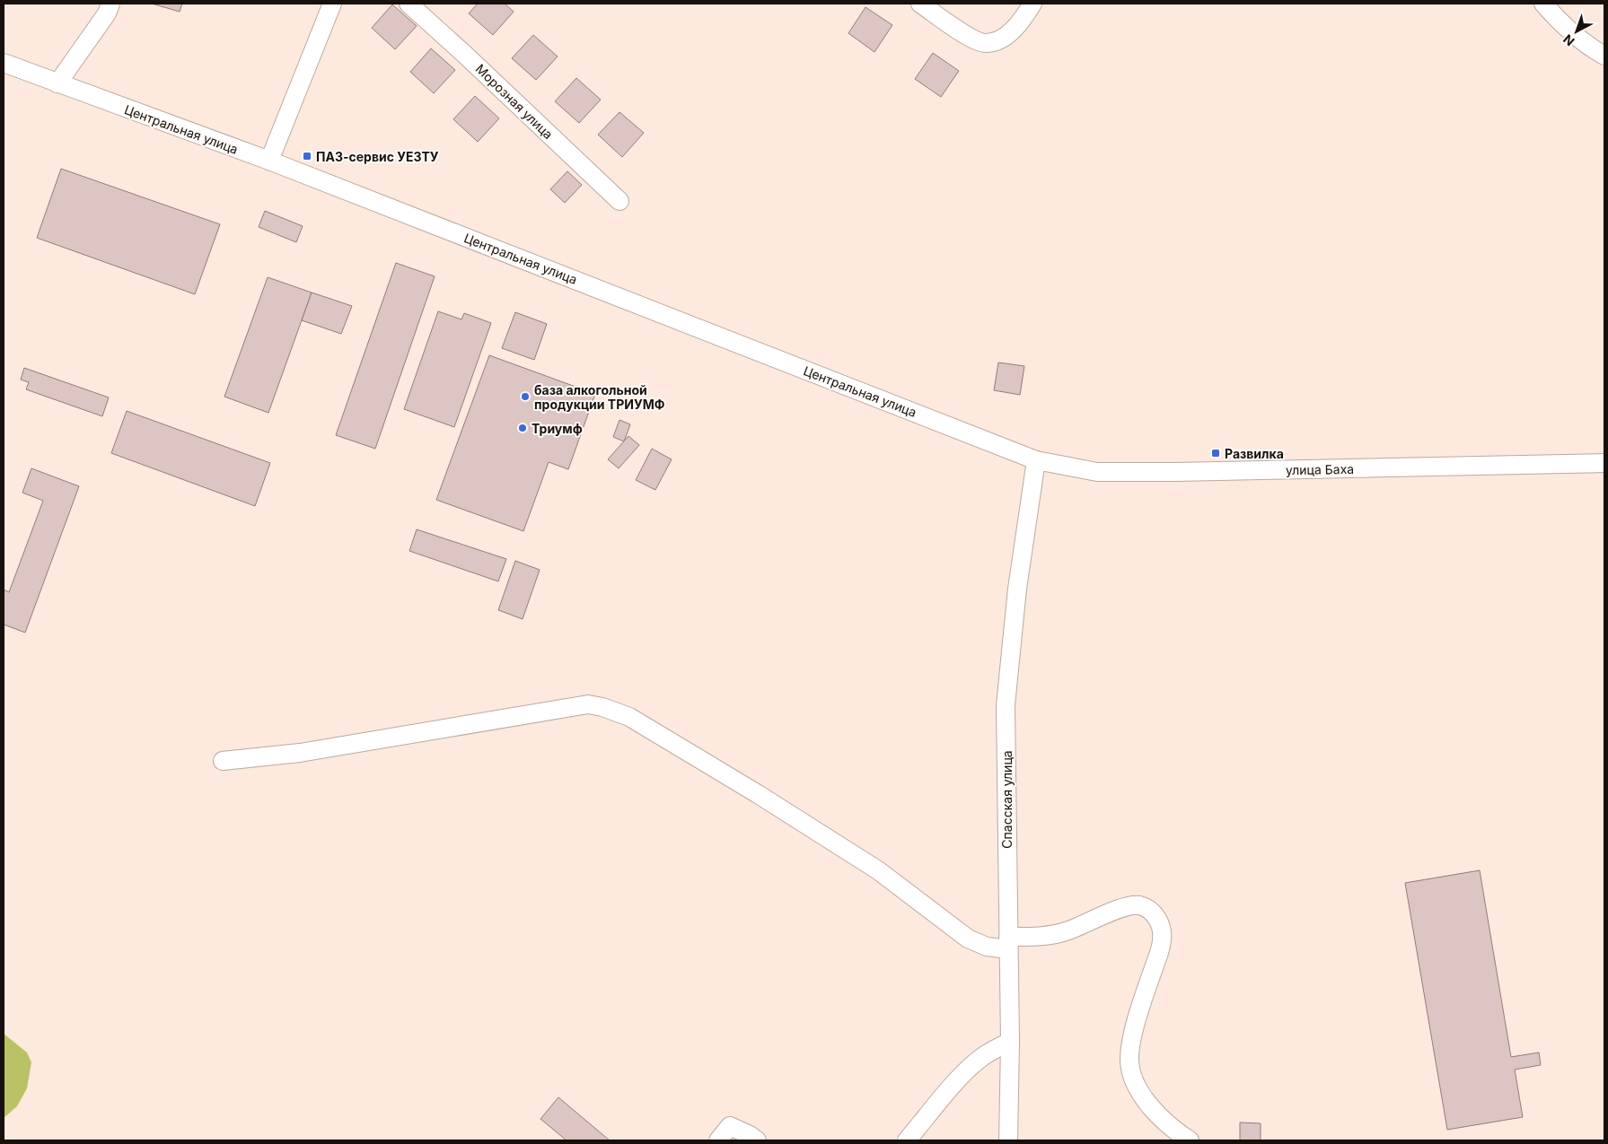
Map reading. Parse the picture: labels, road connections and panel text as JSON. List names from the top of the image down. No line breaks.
{"streets":{"street":["Морозная улица","Центральная улица","улица Баха","Спасская улица"]},"crossings":[["Центральная улица","улица Баха"],["Центральная улица","Спасская улица"],["улица Баха","Спасская улица"]],"places":{"transit":["ПАЗ-сервис УЕЗТУ","Развилка"],"other":["база алкогольной продукции ТРИУМФ","Триумф"]},"north":"bottom left"}
